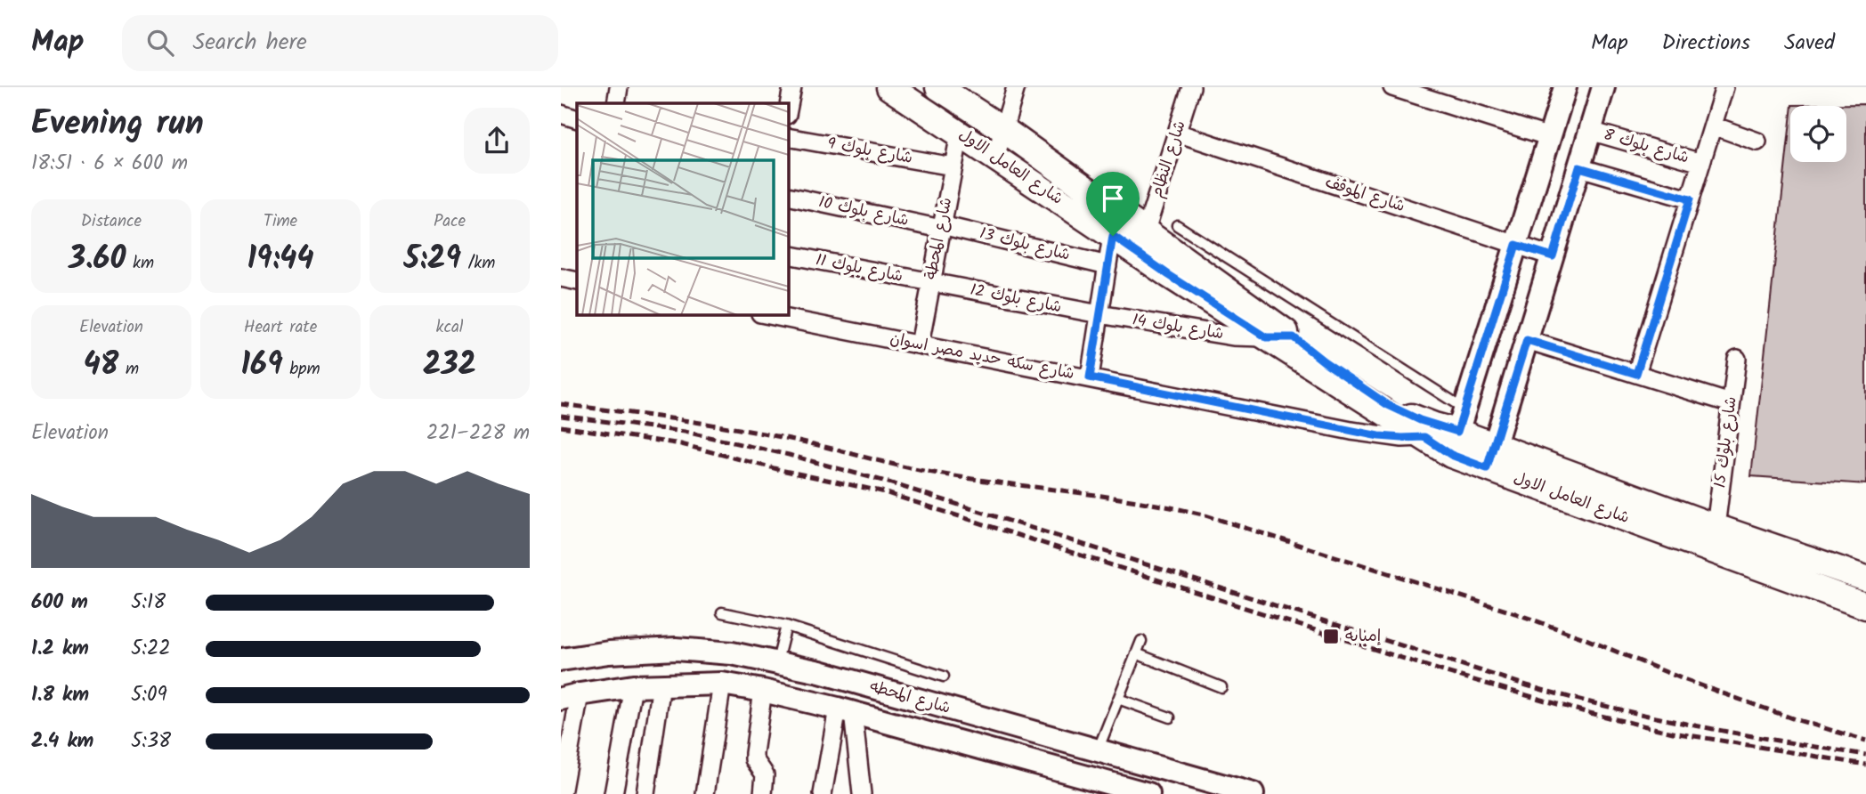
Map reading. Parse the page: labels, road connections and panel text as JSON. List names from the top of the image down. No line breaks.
{"streets":{"main road":["شارع العامل الاول"],"street":["شارع بلوك 8","شارع بلوك 9","شارع النظام","شارع الموقف","شارع بلوك 10","شارع المحطة","شارع بلوك 13","شارع بلوك 11","شارع بلوك 12","شارع بلوك 14","شارع سكه حديد مصر اسوان","شارع بلوك 15","شارع المحطه"]},"crossings":[["شارع بلوك 9","شارع المحطة"],["شارع النظام","شارع العامل الاول"],["شارع النظام","شارع الموقف"],["شارع العامل الاول","شارع المحطة"],["شارع العامل الاول","شارع بلوك 14"],["شارع العامل الاول","شارع سكه حديد مصر اسوان"],["شارع العامل الاول","شارع بلوك 15"],["شارع بلوك 10","شارع المحطة"],["شارع بلوك 10","شارع بلوك 13"],["شارع المحطة","شارع بلوك 13"],["شارع المحطة","شارع بلوك 11"],["شارع المحطة","شارع بلوك 12"],["شارع المحطة","شارع سكه حديد مصر اسوان"],["شارع بلوك 11","شارع بلوك 12"],["شارع بلوك 12","شارع بلوك 14"]],"places":{"transit":["إمبابه"]},"page":{"header":"Map","search":"Search here","nav":["Map","Directions","Saved"],"heading":["Evening run","18:51 · 6 × 600 m"],"stats":[["Distance","3.60 km"],["Time","19:44"],["Pace","5:29 /km"],["Elevation","48 m"],["Heart rate","169 bpm"],["kcal","232"]],"chart":["Elevation","221–228 m"],"list":[{"name":"600 m","note":"5:18"},{"name":"1.2 km","note":"5:22"},{"name":"1.8 km","note":"5:09"},{"name":"2.4 km","note":"5:38"}]}}
